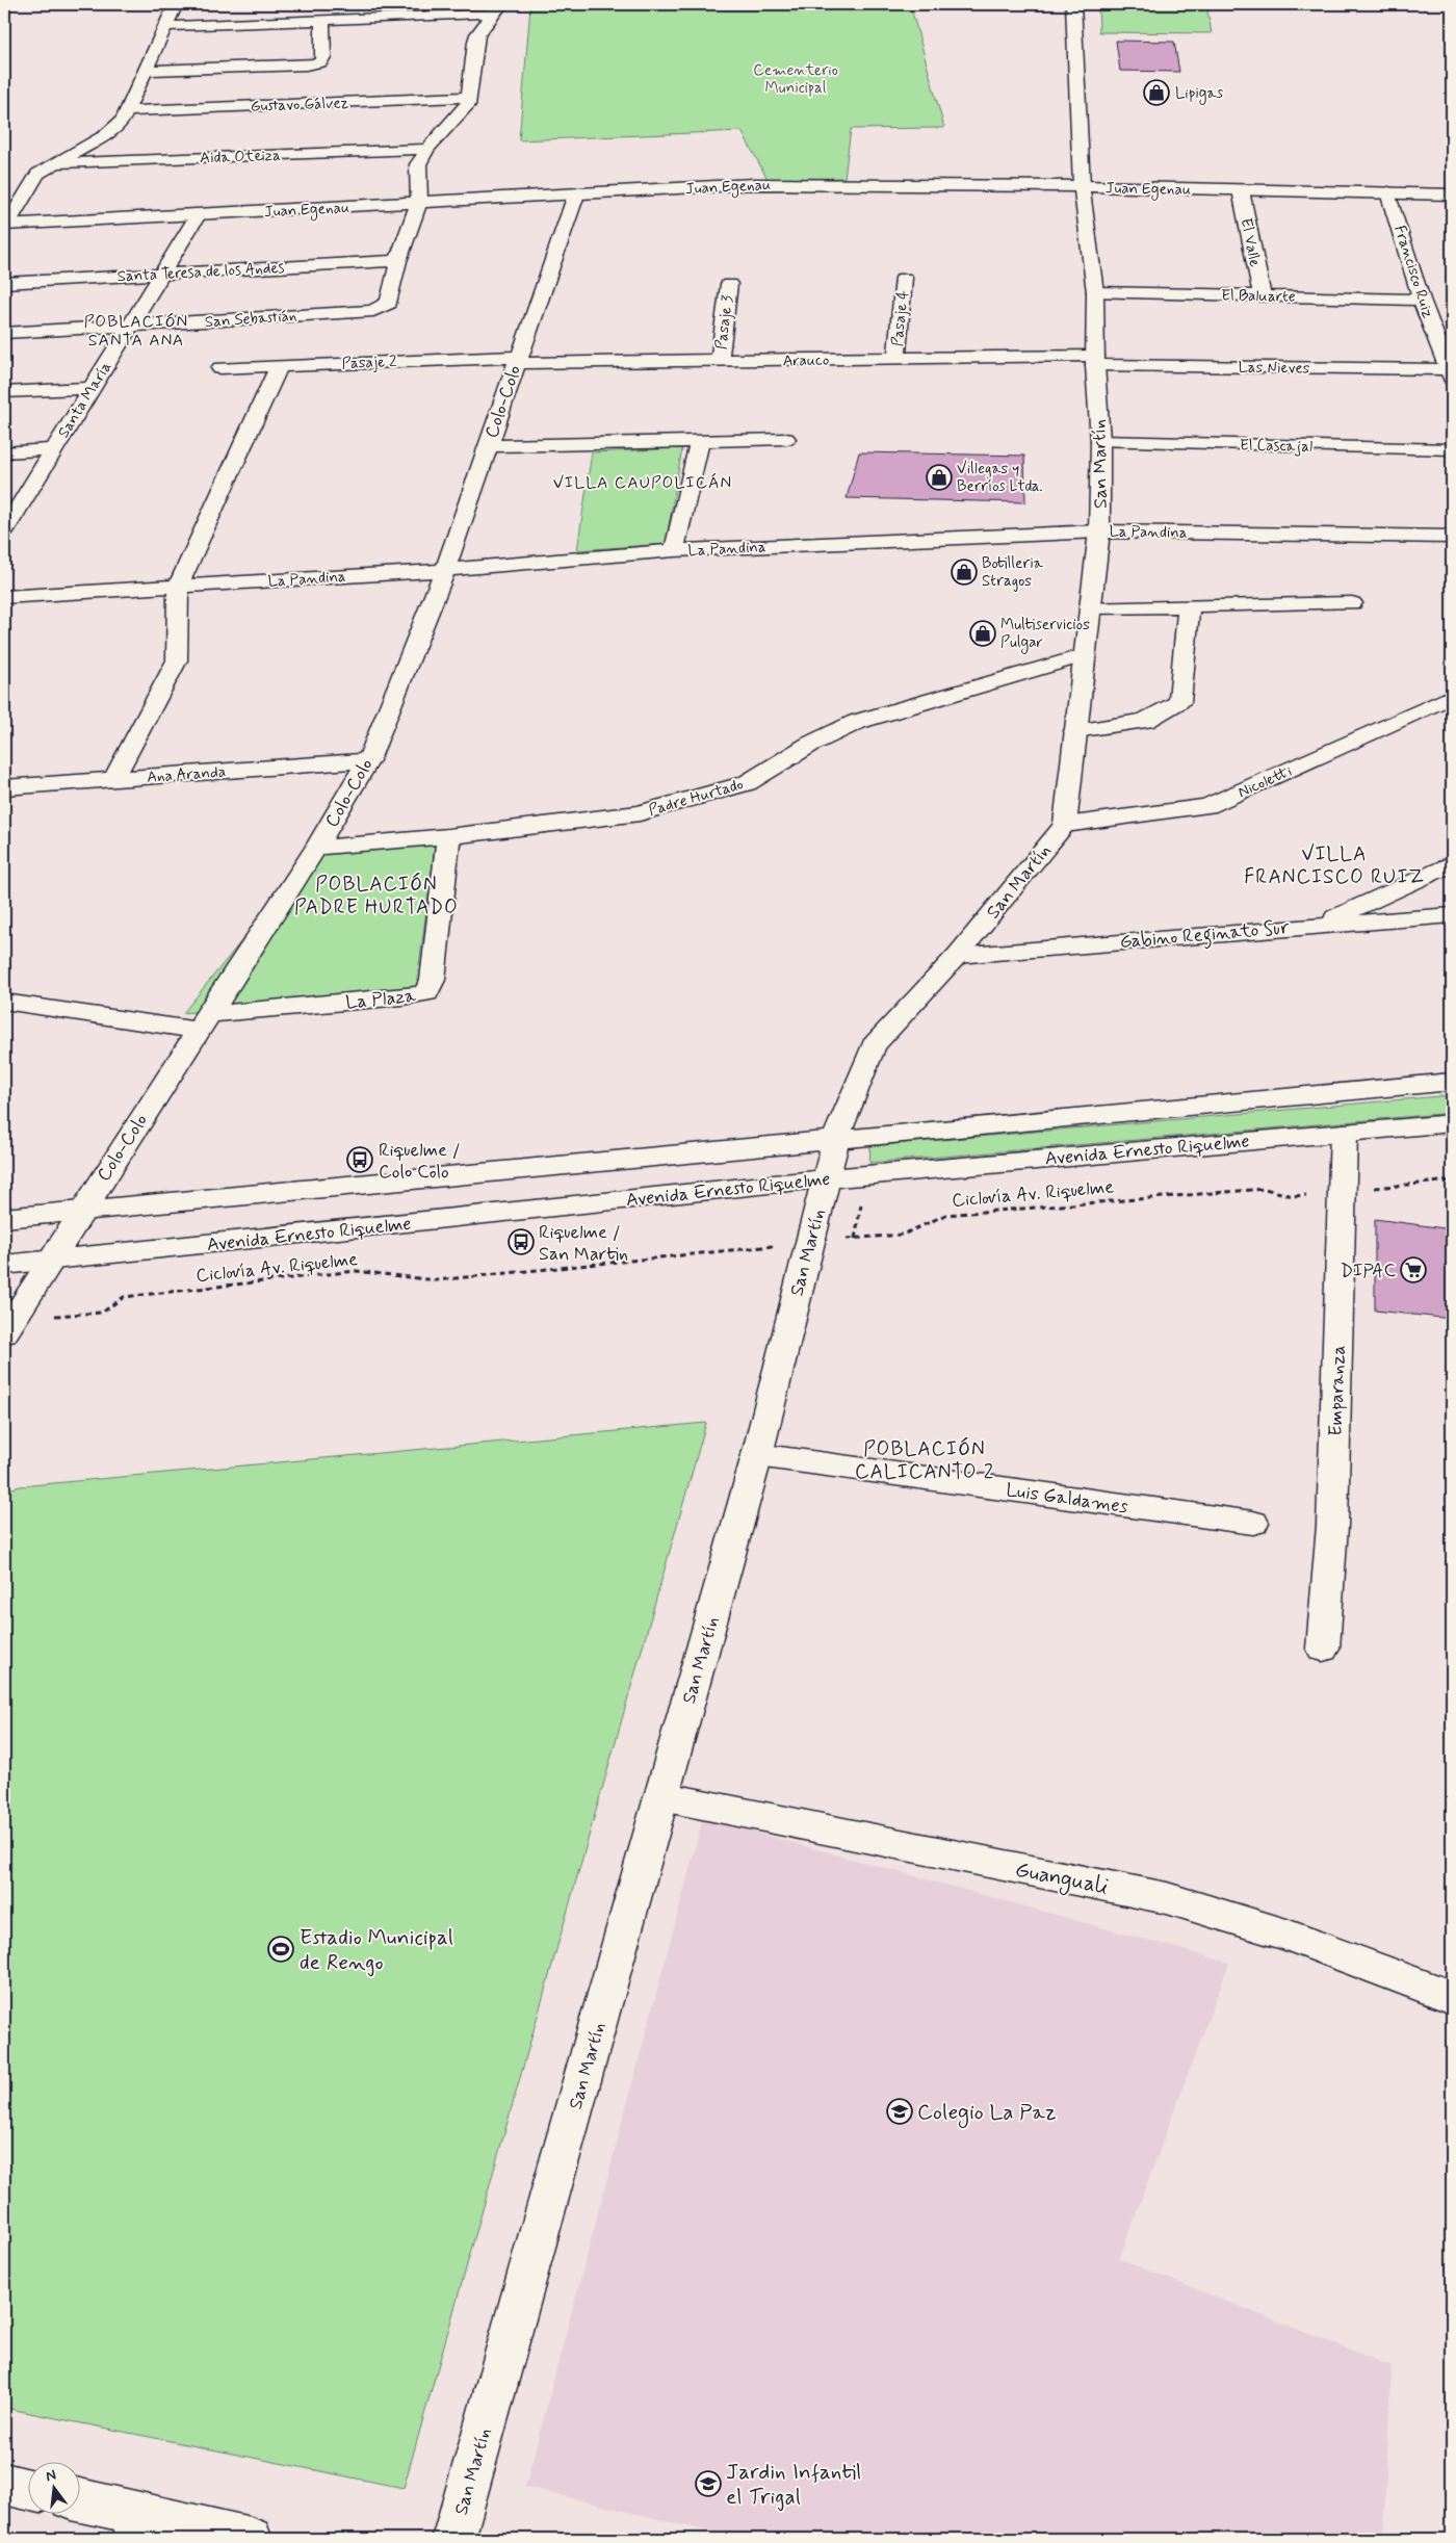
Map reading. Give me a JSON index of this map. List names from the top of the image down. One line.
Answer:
{"streets":{"street":["Gustavo Gálvez","Aida Oteiza","Juan Egenau","El Valle","Santa Teresa de los Andes","Francisco Ruiz","El Baluarte","San Sebastián","Pasaje 4","Pasaje 3","Arauco","Pasaje 2","Las Nieves","Santa María","Colo-Colo","El Cascajal","San Martín","La Pandina","Ana Aranda","Nicoletti","Padre Hurtado","Gabino Reginato Sur","La Plaza","Avenida Ernesto Riquelme","Emparanza","Luis Galdames","Guanguali"],"path":["Ciclovía Av. Riquelme"]},"crossings":[["Juan Egenau","El Valle"],["Juan Egenau","Francisco Ruiz"],["Juan Egenau","Santa María"],["Juan Egenau","Colo-Colo"],["Juan Egenau","San Martín"],["El Valle","El Baluarte"],["Santa Teresa de los Andes","San Sebastián"],["Santa Teresa de los Andes","Santa María"],["Francisco Ruiz","El Baluarte"],["Francisco Ruiz","Las Nieves"],["El Baluarte","San Martín"],["San Sebastián","Santa María"],["Pasaje 4","Arauco"],["Pasaje 3","Arauco"],["Arauco","Pasaje 2"],["Arauco","Las Nieves"],["Arauco","Colo-Colo"],["Arauco","San Martín"],["Pasaje 2","Colo-Colo"],["Las Nieves","San Martín"],["Colo-Colo","La Pandina"],["Colo-Colo","Ana Aranda"],["Colo-Colo","Padre Hurtado"],["Colo-Colo","La Plaza"],["Colo-Colo","Avenida Ernesto Riquelme"],["Colo-Colo","Ciclovía Av. Riquelme"],["El Cascajal","San Martín"],["San Martín","La Pandina"],["San Martín","Nicoletti"],["San Martín","Padre Hurtado"],["San Martín","Gabino Reginato Sur"],["San Martín","Avenida Ernesto Riquelme"],["San Martín","Ciclovía Av. Riquelme"],["San Martín","Luis Galdames"],["San Martín","Guanguali"],["Padre Hurtado","La Plaza"],["Avenida Ernesto Riquelme","Emparanza"],["Ciclovía Av. Riquelme","Emparanza"]],"districts":["POBLACIÓN SANTA ANA","VILLA CAUPOLICÁN","VILLA FRANCISCO RUIZ","POBLACIÓN PADRE HURTADO","POBLACIÓN CALICANTO 2"],"parks":["Cementerio Municipal"],"places":{"shop":["Lipigas","Villegas y Berríos Ltda.","Botilleria Stragos","Multiservicios Pulgar"],"bus stop":["Riquelme / Colo Colo","Riquelme / San Martin"],"supermarket":["DIPAC"],"sports":["Estadio Municipal de Rengo"],"school or university":["Colegio La Paz","Jardin Infantil el Trigal"]},"north":"top"}
